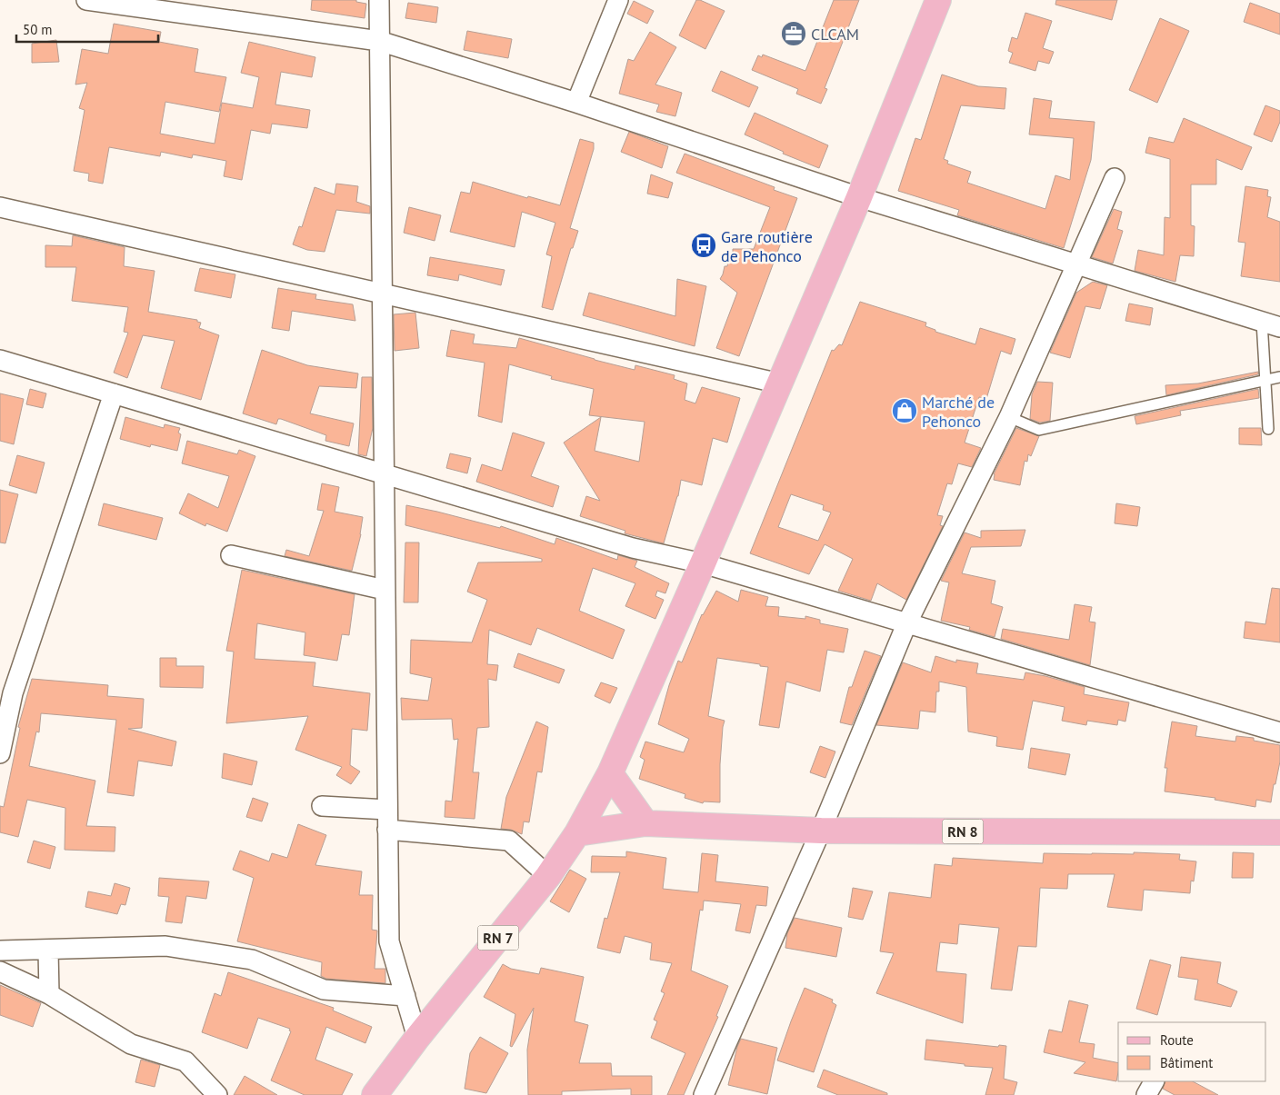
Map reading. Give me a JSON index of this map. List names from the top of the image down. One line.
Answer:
{"streets":{"main road":["RN 8","RN 7"]},"crossings":[["RN 8","RN 7"]],"places":{"office":["CLCAM"],"bus stop":["Gare routière de Pehonco"],"shop":["Marché de Pehonco"]},"legend":["Route","Bâtiment"],"scale_bar":"50 m"}
